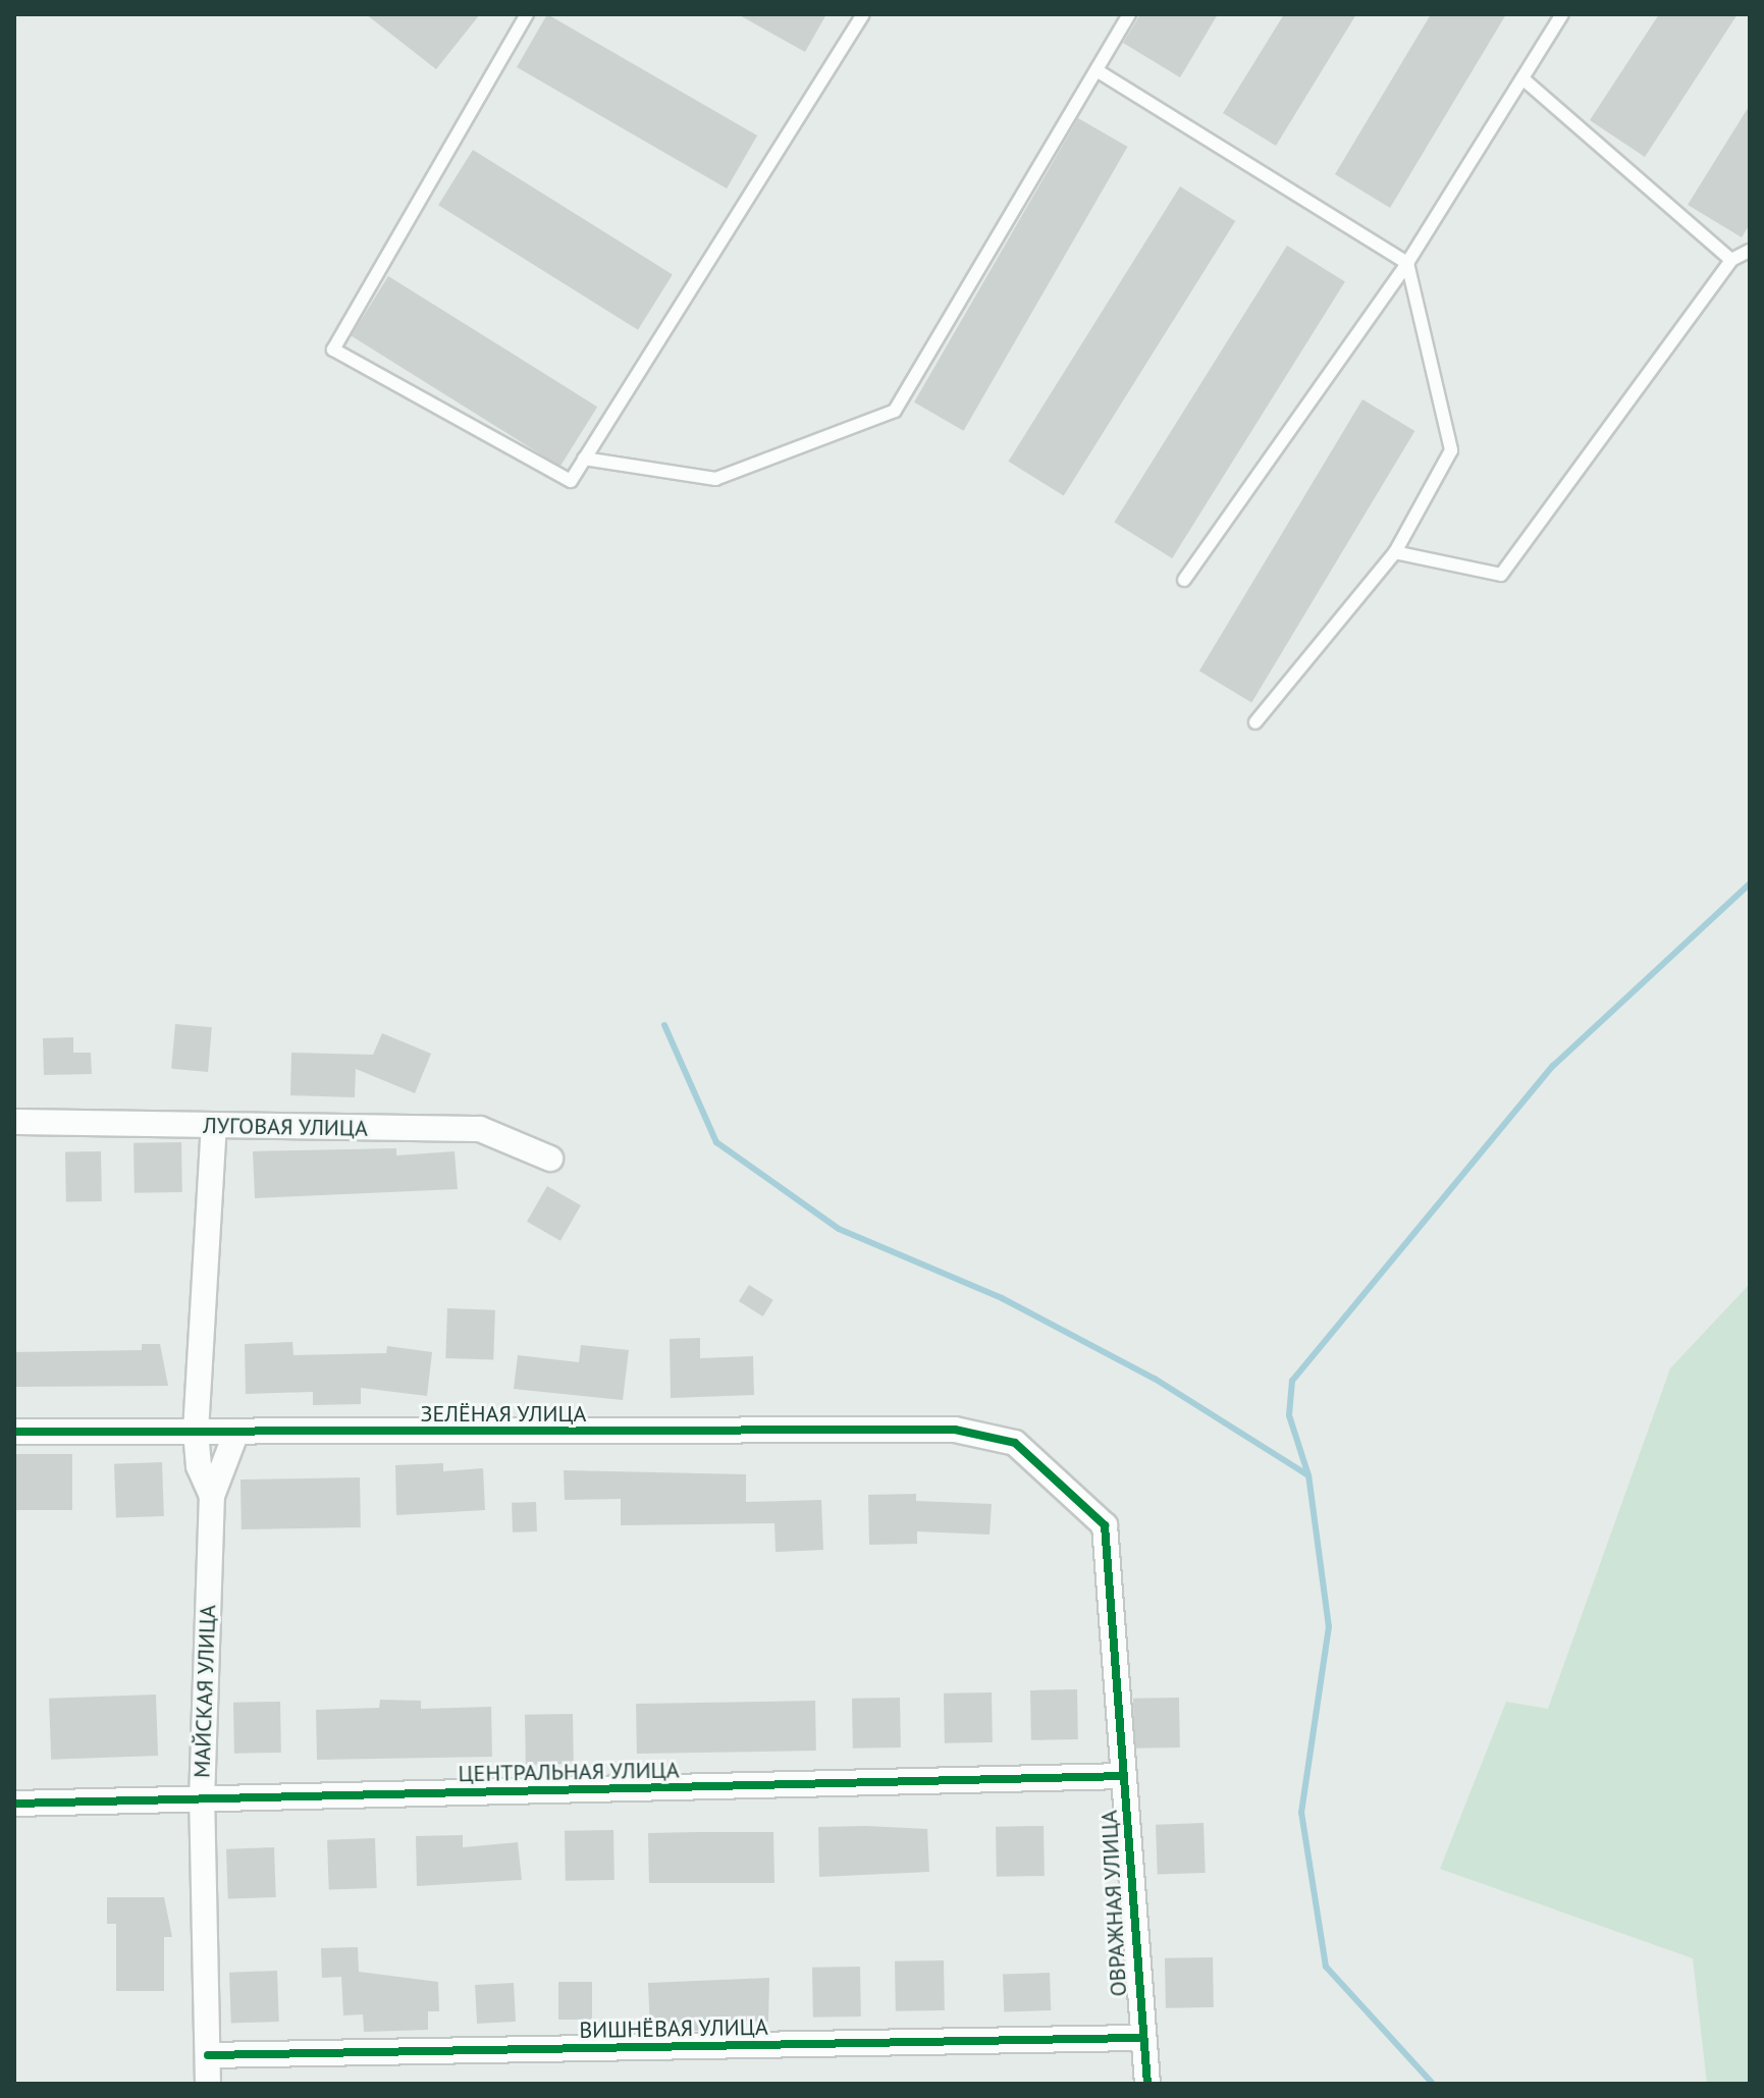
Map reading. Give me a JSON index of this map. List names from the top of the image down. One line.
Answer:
{"streets":{"street":["ЛУГОВАЯ УЛИЦА","ЗЕЛЁНАЯ УЛИЦА","МАЙСКАЯ УЛИЦА","ЦЕНТРАЛЬНАЯ УЛИЦА","ОВРАЖНАЯ УЛИЦА","ВИШНЁВАЯ УЛИЦА"]},"crossings":[["ЗЕЛЁНАЯ УЛИЦА","ОВРАЖНАЯ УЛИЦА"],["МАЙСКАЯ УЛИЦА","ЦЕНТРАЛЬНАЯ УЛИЦА"],["МАЙСКАЯ УЛИЦА","ВИШНЁВАЯ УЛИЦА"],["ЦЕНТРАЛЬНАЯ УЛИЦА","ОВРАЖНАЯ УЛИЦА"],["ОВРАЖНАЯ УЛИЦА","ВИШНЁВАЯ УЛИЦА"]]}
